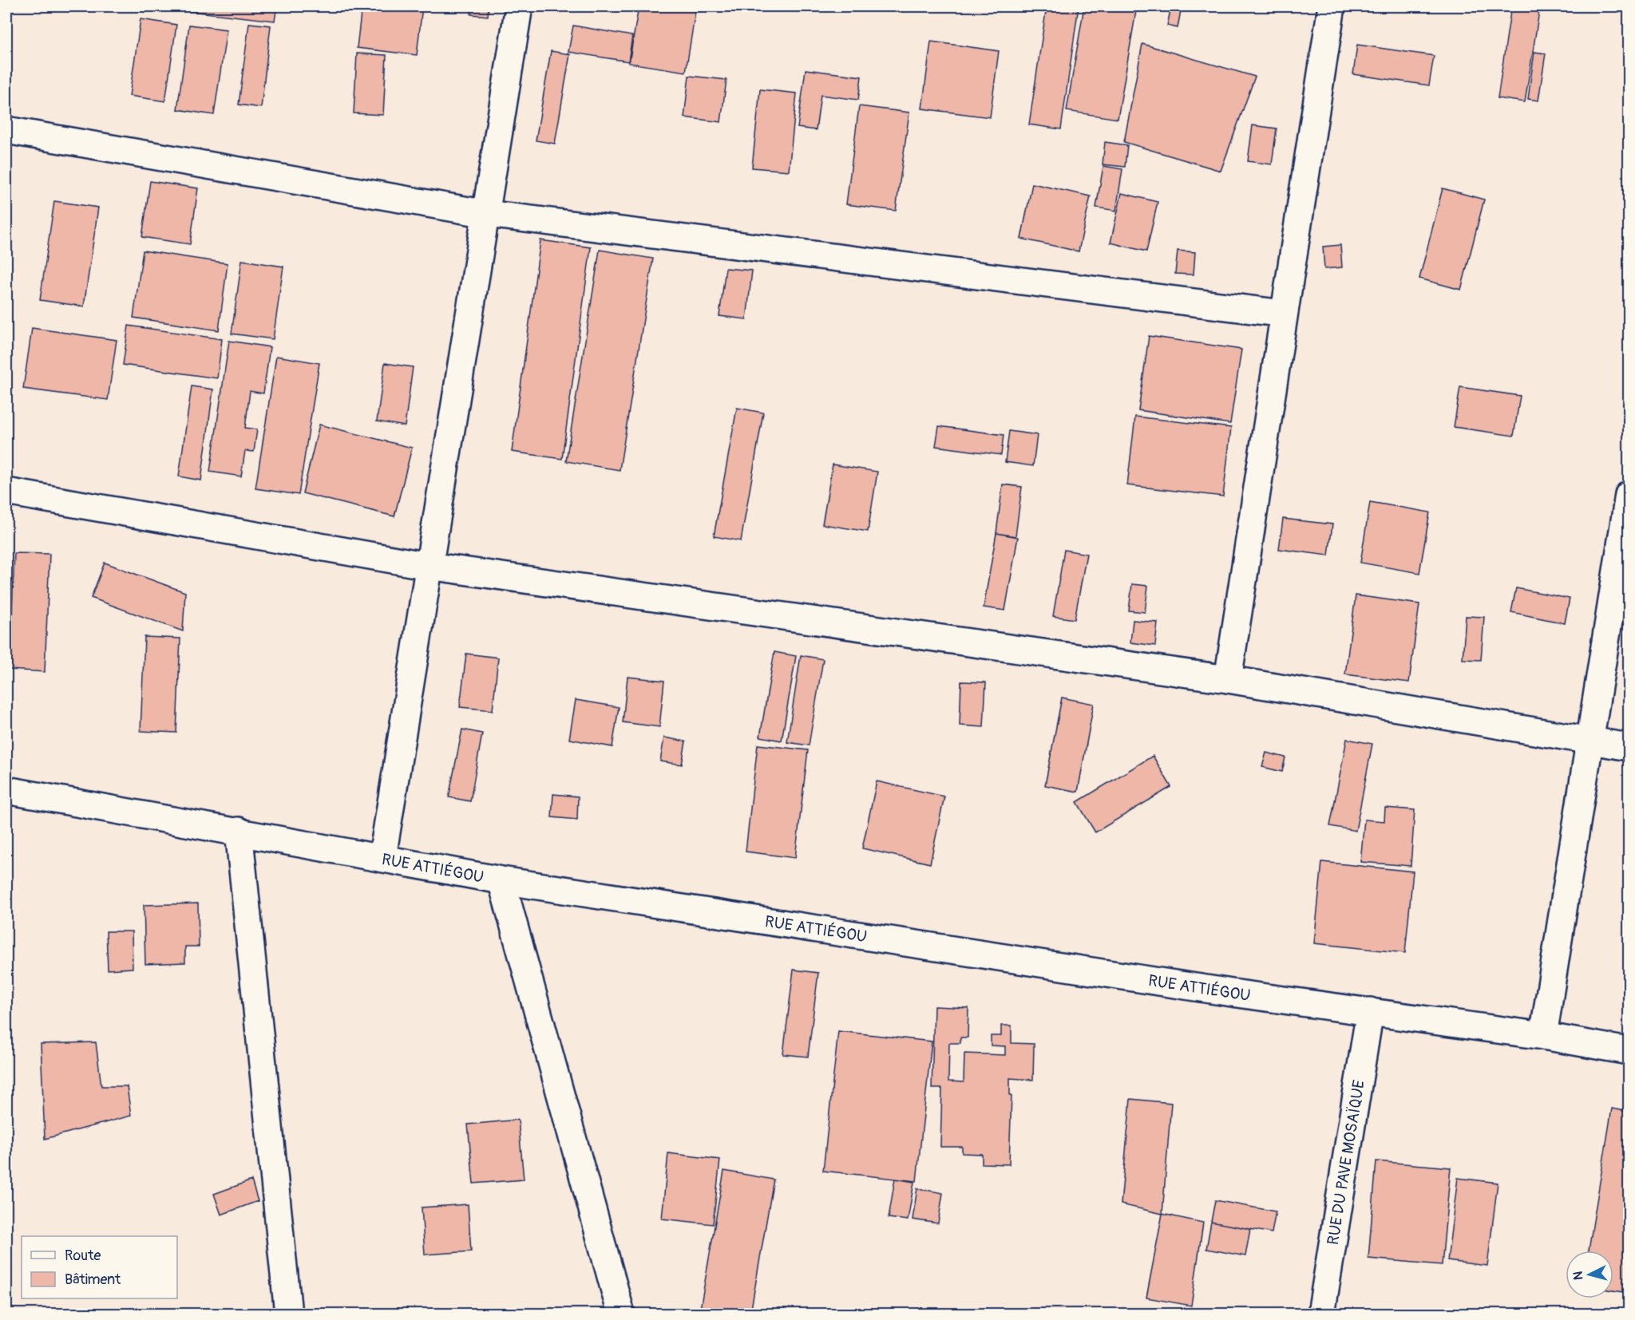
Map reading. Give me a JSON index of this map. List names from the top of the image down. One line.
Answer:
{"streets":{"street":["RUE ATTIÉGOU","RUE DU PAVE MOSAÏQUE"]},"crossings":[["RUE ATTIÉGOU","RUE DU PAVE MOSAÏQUE"]],"legend":["Route","Bâtiment"],"north":"left"}
